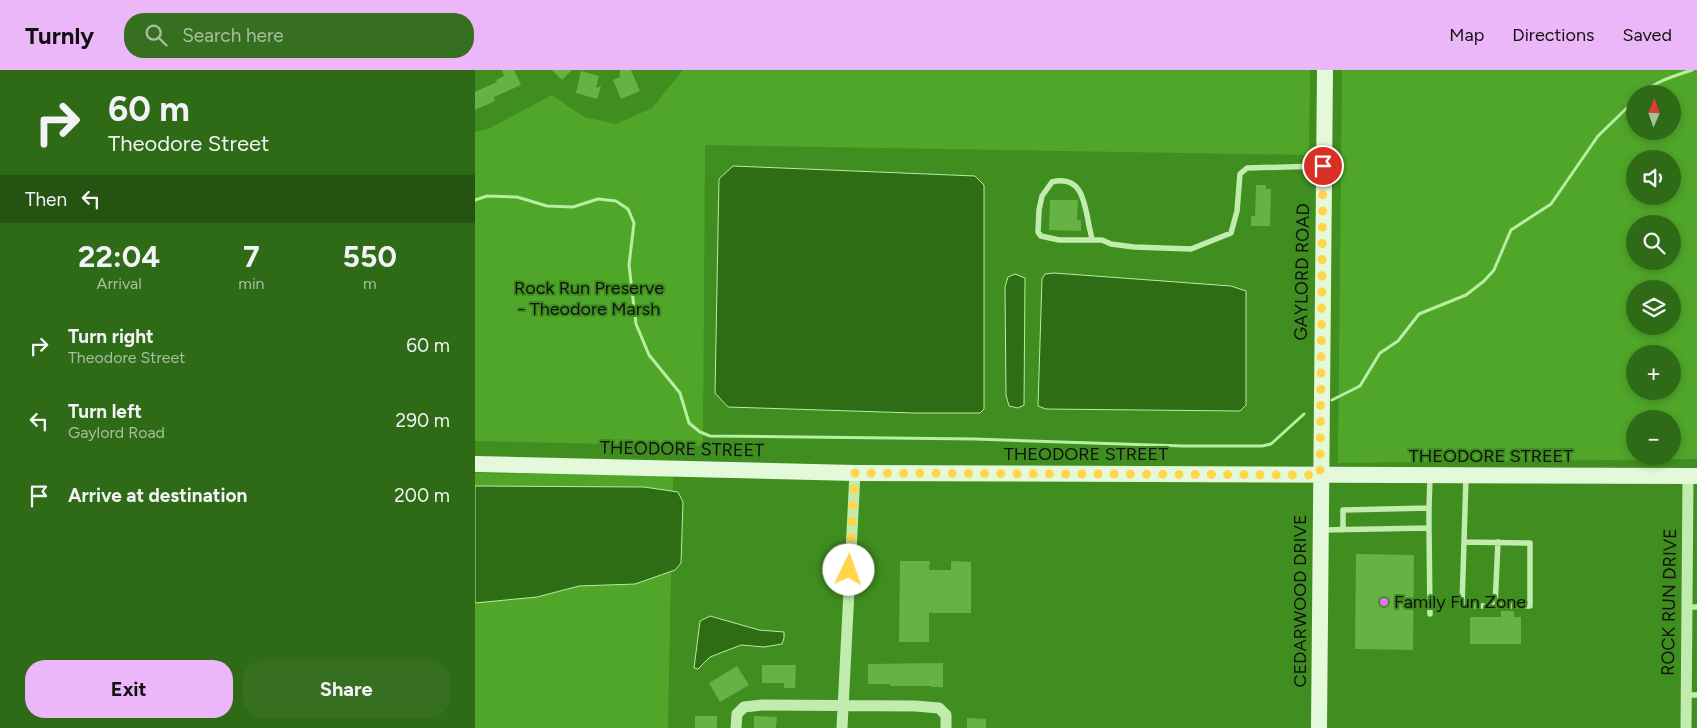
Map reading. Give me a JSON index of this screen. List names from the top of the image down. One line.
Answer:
{"streets":{"street":["GAYLORD ROAD","THEODORE STREET","CEDARWOOD DRIVE","ROCK RUN DRIVE"]},"crossings":[["GAYLORD ROAD","THEODORE STREET"],["GAYLORD ROAD","CEDARWOOD DRIVE"],["THEODORE STREET","CEDARWOOD DRIVE"],["THEODORE STREET","ROCK RUN DRIVE"]],"parks":["Rock Run Preserve - Theodore Marsh"],"places":["Family Fun Zone"],"north":"top","page":{"header":"Turnly","search":"Search here","nav":["Map","Directions","Saved"],"turn":["60 m","Theodore Street"],"map_buttons":["+","−"],"then":"Then","eta":["22:04","Arrival","7","min","550","m"],"list":[{"name":"Turn right","note":"Theodore Street","value":"60 m"},{"name":"Turn left","note":"Gaylord Road","value":"290 m"},{"name":"Arrive at destination","value":"200 m"}],"buttons":["Exit","Share"]}}
